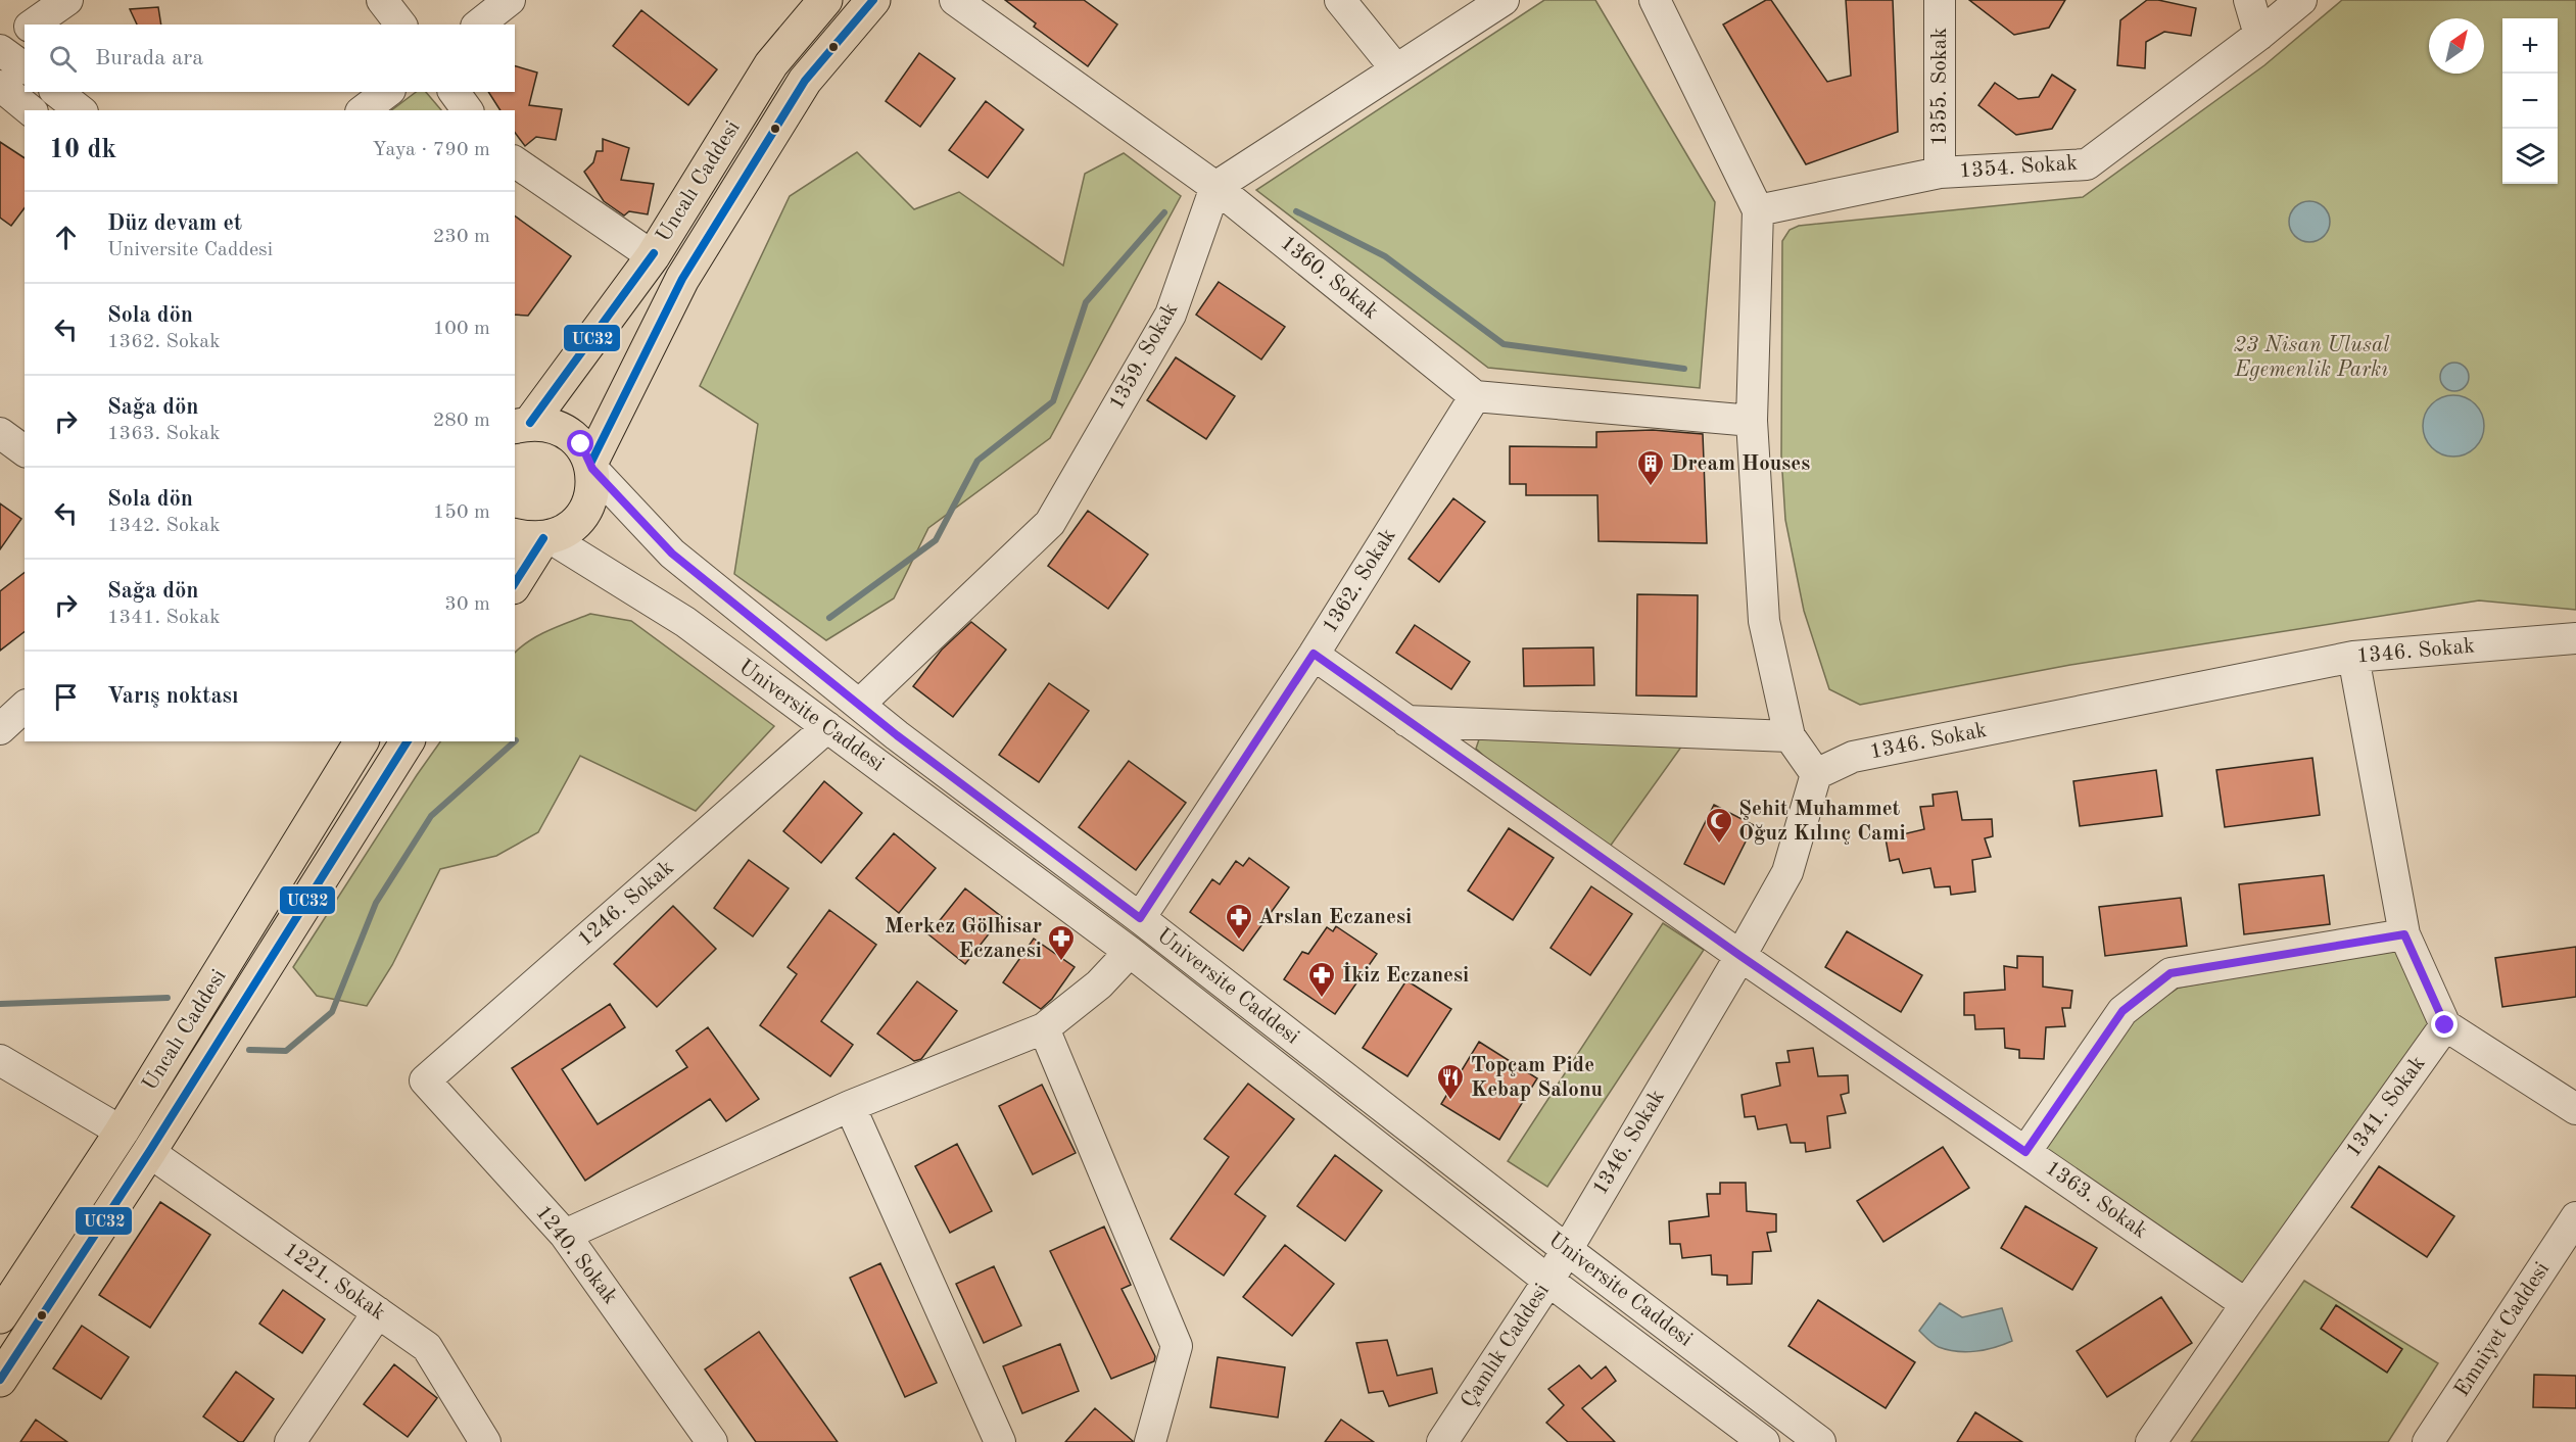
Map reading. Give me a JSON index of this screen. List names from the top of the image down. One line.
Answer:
{"streets":{"main road":["Uncalı Caddesi"],"street":["1355. Sokak","1354. Sokak","1360. Sokak","1359. Sokak","1362. Sokak","1346. Sokak","Universite Caddesi","1246. Sokak","1341. Sokak","1363. Sokak","1240. Sokak","1221. Sokak","Emniyet Caddesi","Çamlık Caddesi"]},"crossings":[["1355. Sokak","1354. Sokak"],["Uncalı Caddesi","Universite Caddesi"],["Uncalı Caddesi","1221. Sokak"],["1360. Sokak","1359. Sokak"],["1360. Sokak","1362. Sokak"],["1359. Sokak","Universite Caddesi"],["1362. Sokak","Universite Caddesi"],["1362. Sokak","1363. Sokak"],["1346. Sokak","Universite Caddesi"],["1346. Sokak","1363. Sokak"],["1346. Sokak","Çamlık Caddesi"],["Universite Caddesi","1246. Sokak"],["Universite Caddesi","Çamlık Caddesi"],["1246. Sokak","1240. Sokak"],["1341. Sokak","1363. Sokak"]],"parks":["23 Nisan Ulusal Egemenlik Parkı"],"places":{"building":["Dream Houses"],"mosque":["Şehit Muhammet Oğuz Kılınç Cami"],"pharmacy":["Arslan Eczanesi","Merkez Gölhisar Eczanesi","İkiz Eczanesi"],"restaurant":["Topçam Pide Kebap Salonu"]},"lines":["transit line UC32"],"north":"top right","page":{"map_buttons":["+","−"],"search":"Burada ara","heading":["10 dk","Yaya · 790 m"],"list":[["Düz devam et","Universite Caddesi","230 m"],["Sola dön","1362. Sokak","100 m"],["Sağa dön","1363. Sokak","280 m"],["Sola dön","1342. Sokak","150 m"],["Sağa dön","1341. Sokak","30 m"],"Varış noktası"]}}
